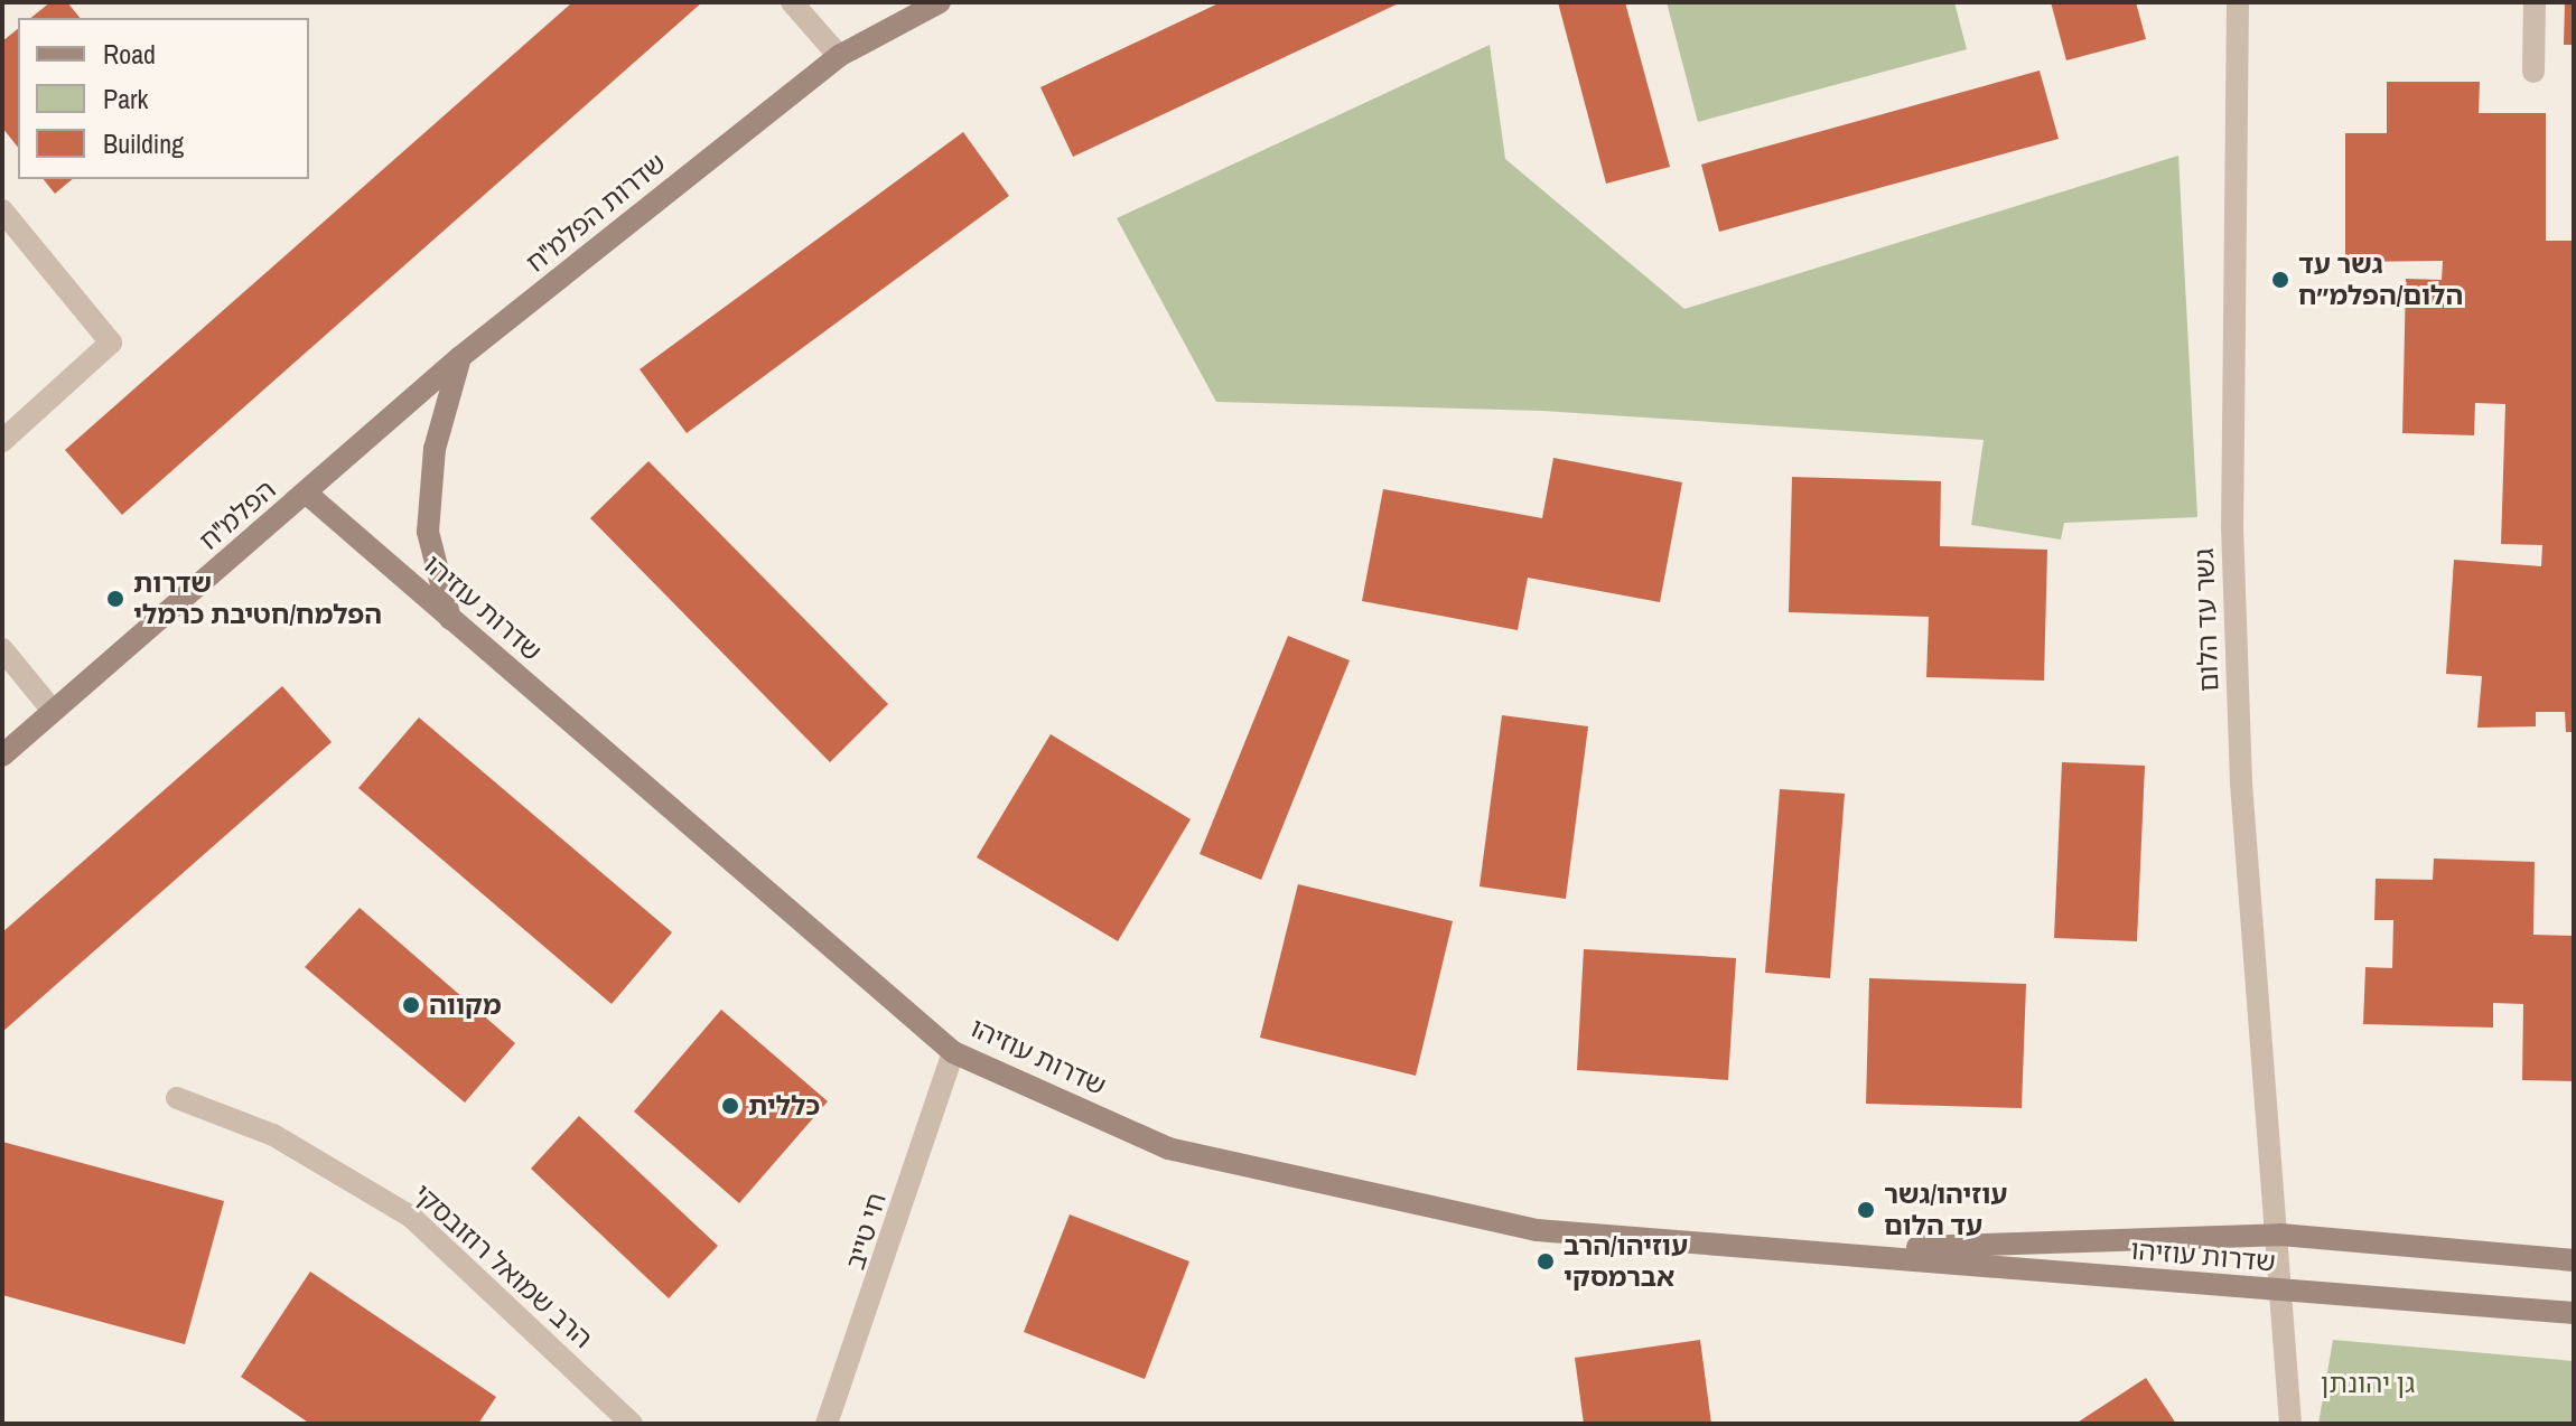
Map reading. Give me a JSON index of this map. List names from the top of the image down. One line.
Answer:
{"streets":{"street":["שדרות הפלמ\"ח","הפלמ\"ח","שדרות עוזיהו","גשר עד הלום","חי טייב","הרב שמואל רוזובסקי"]},"crossings":[["שדרות הפלמ\"ח","הפלמ\"ח"],["שדרות הפלמ\"ח","שדרות עוזיהו"],["הפלמ\"ח","שדרות עוזיהו"],["שדרות עוזיהו","גשר עד הלום"],["שדרות עוזיהו","חי טייב"]],"parks":["גן יהונתן"],"places":["גשר עד הלום/הפלמ״ח","שדרות הפלמח/חטיבת כרמלי","מקווה","כללית","עוזיהו/גשר עד הלום","עוזיהו/הרב אברמסקי"],"legend":["Road","Park","Building"]}
